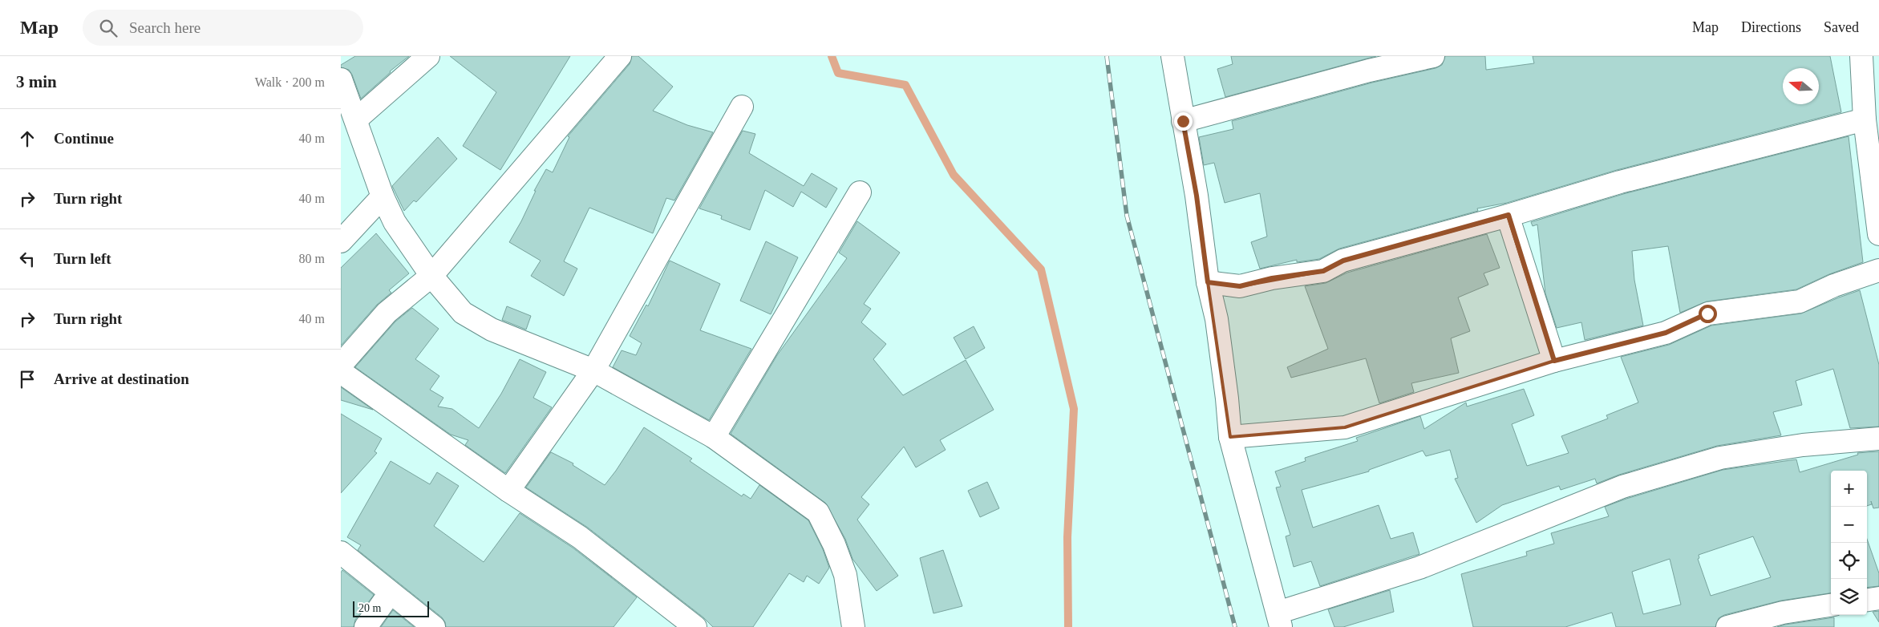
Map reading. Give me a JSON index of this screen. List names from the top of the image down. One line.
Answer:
{"scale_bar":"20 m","north":"left","page":{"header":"Map","search":"Search here","nav":["Map","Directions","Saved"],"heading":["3 min","Walk · 200 m"],"list":[["Continue","40 m"],["Turn right","40 m"],["Turn left","80 m"],["Turn right","40 m"],"Arrive at destination"],"map_buttons":["+","−"],"scale":"20 m"}}
